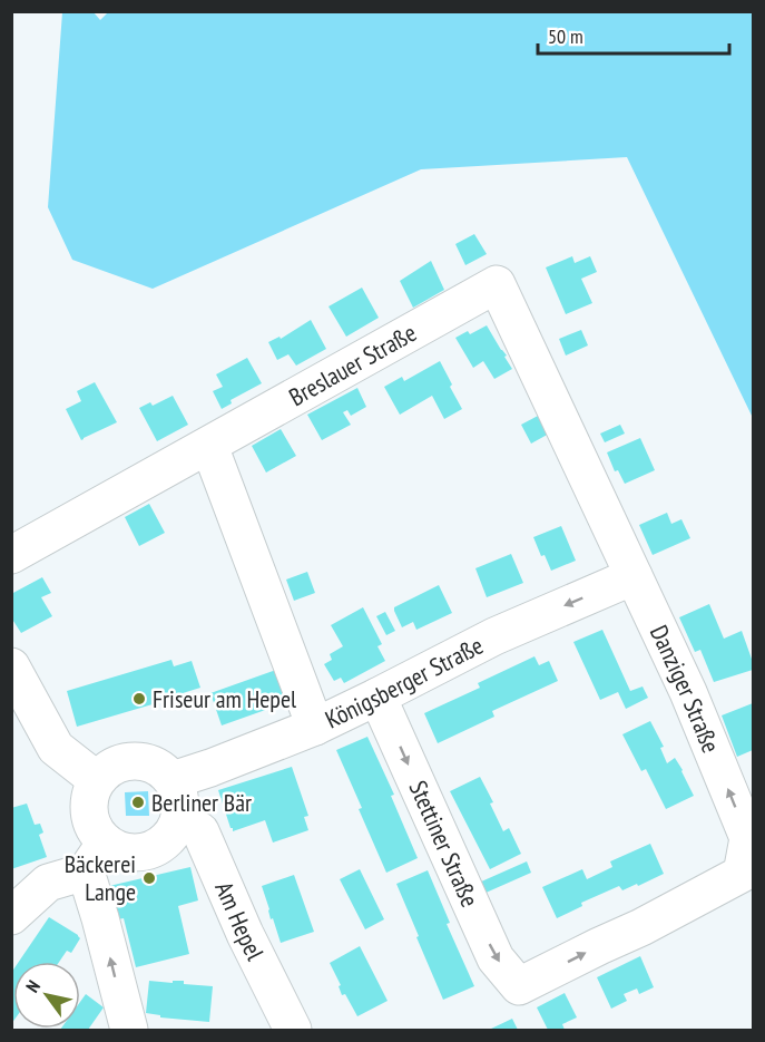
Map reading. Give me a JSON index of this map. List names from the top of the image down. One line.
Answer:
{"streets":{"street":["Breslauer Straße","Königsberger Straße","Danziger Straße","Stettiner Straße","Am Hepel"]},"crossings":[["Breslauer Straße","Danziger Straße"],["Königsberger Straße","Danziger Straße"],["Königsberger Straße","Stettiner Straße"],["Königsberger Straße","Am Hepel"],["Danziger Straße","Stettiner Straße"]],"one_way":["Königsberger Straße","Stettiner Straße"],"places":["Friseur am Hepel","Berliner Bär","Bäckerei Lange"],"scale_bar":"50 m","north":"top left"}
